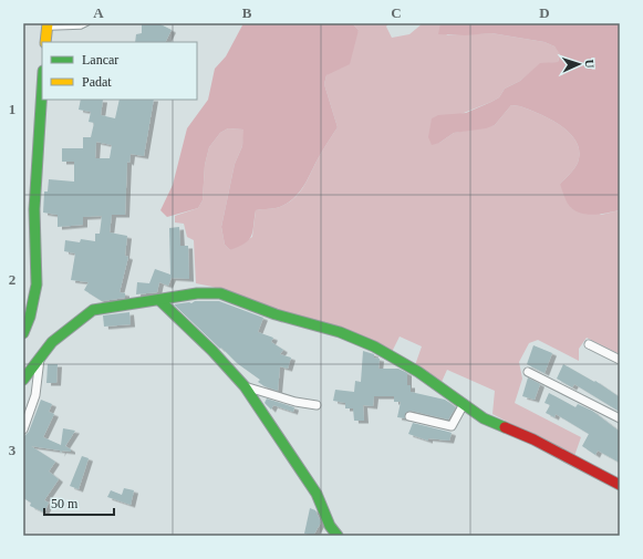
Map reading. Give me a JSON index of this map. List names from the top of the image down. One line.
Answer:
{"legend":["Lancar","Padat"],"scale_bar":"50 m","north":"right","grid":{"columns":["A","B","C","D"],"rows":["1","2","3"]}}
